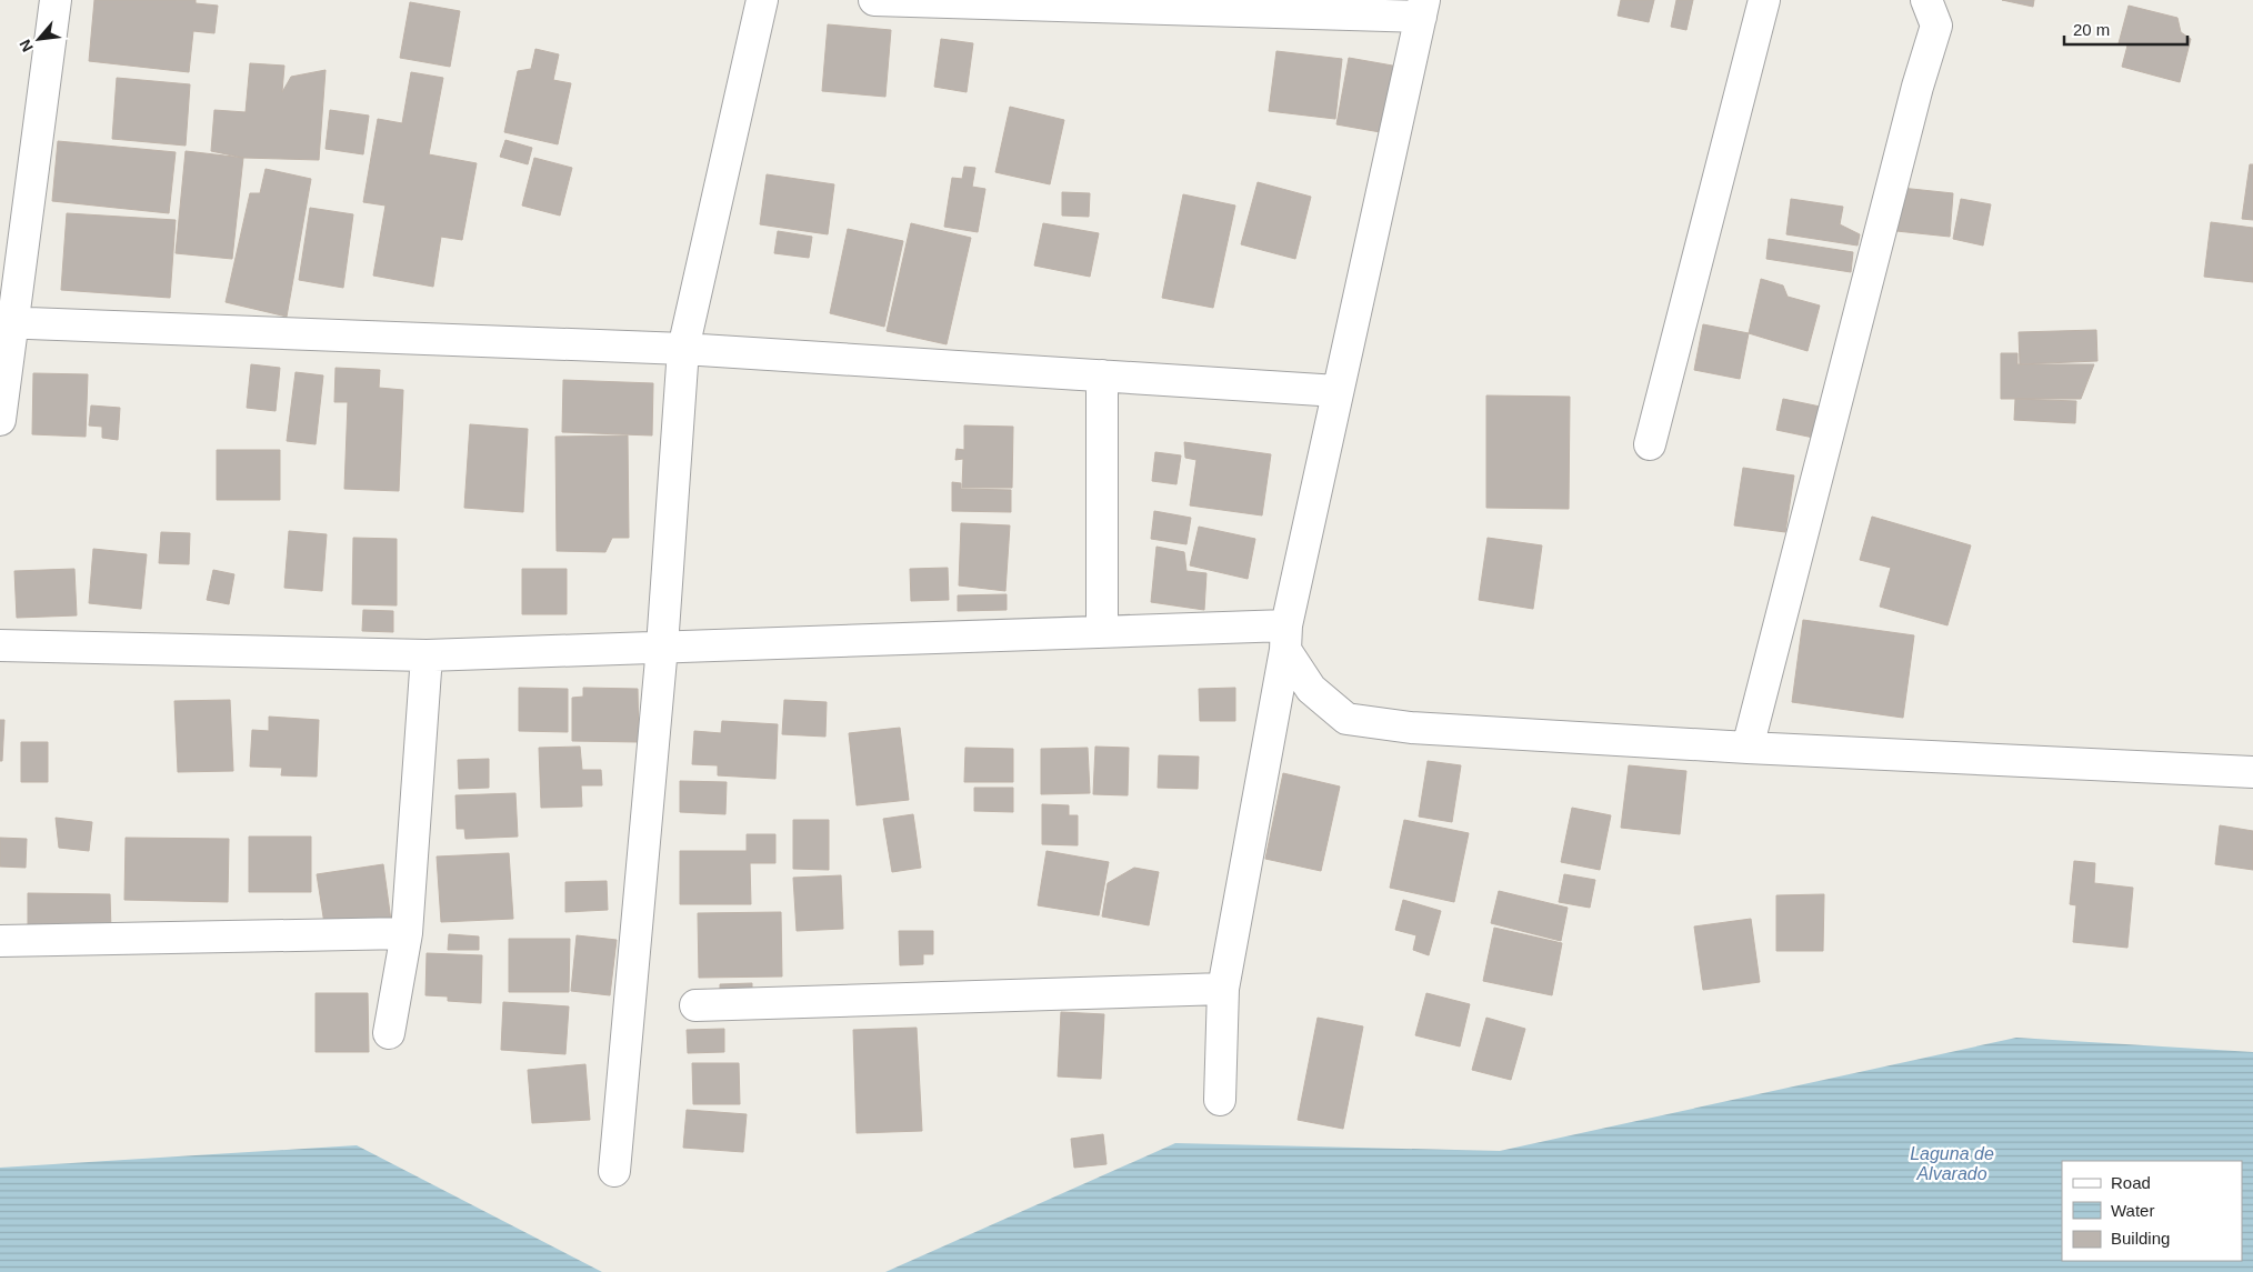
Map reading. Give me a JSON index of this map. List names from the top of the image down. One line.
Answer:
{"water":["Laguna de Alvarado"],"legend":["Road","Water","Building"],"scale_bar":"20 m","north":"bottom left"}
